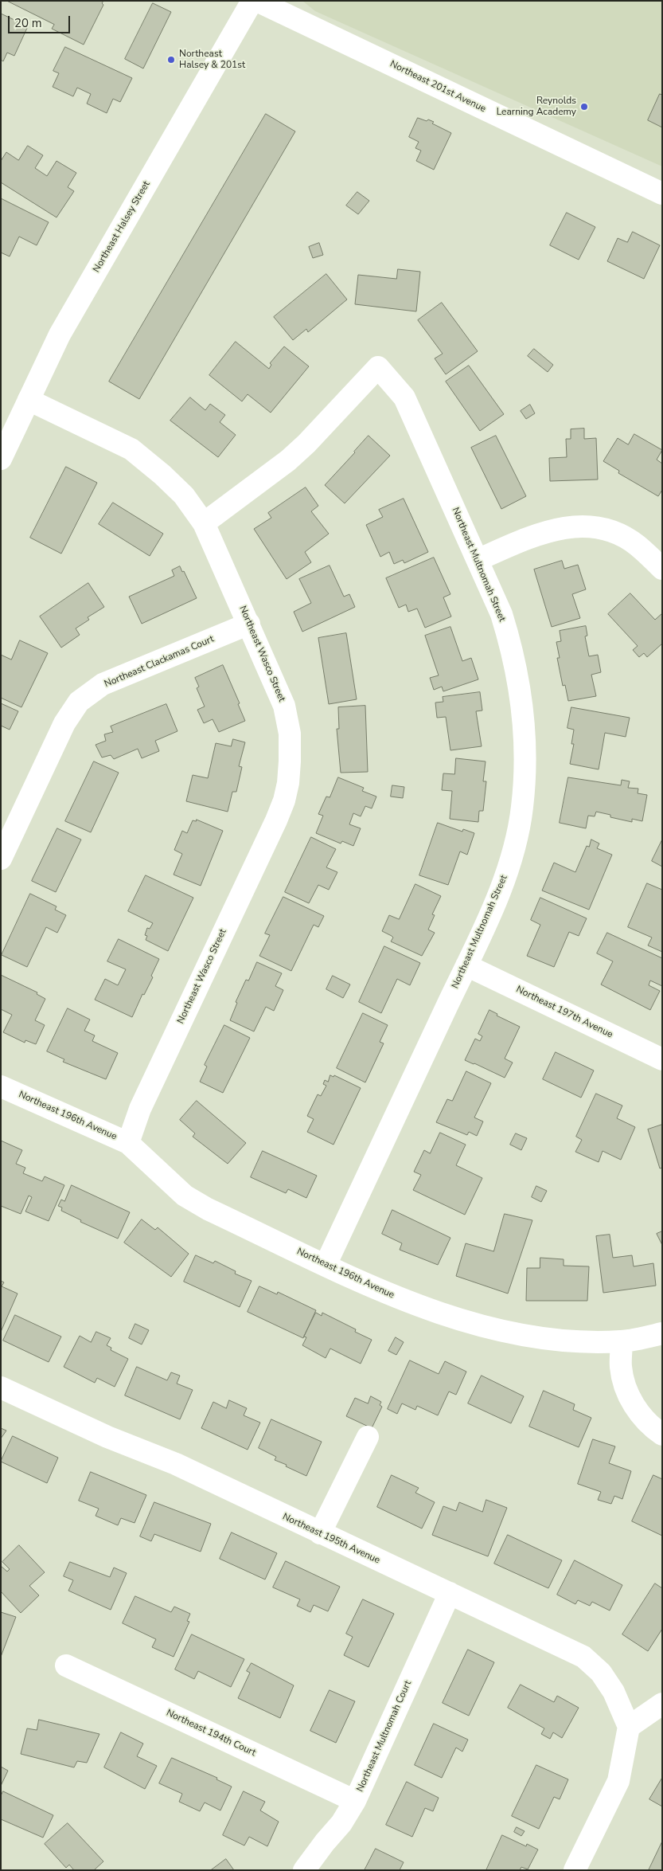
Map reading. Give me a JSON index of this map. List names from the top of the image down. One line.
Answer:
{"streets":{"street":["Northeast 201st Avenue","Northeast Halsey Street","Northeast Multnomah Street","Northeast Wasco Street","Northeast Clackamas Court","Northeast 197th Avenue","Northeast 196th Avenue","Northeast 195th Avenue","Northeast 194th Court","Northeast Multnomah Court"]},"crossings":[["Northeast Halsey Street","Northeast Wasco Street"],["Northeast Multnomah Street","Northeast Wasco Street"],["Northeast Multnomah Street","Northeast 197th Avenue"],["Northeast Multnomah Street","Northeast 196th Avenue"],["Northeast Wasco Street","Northeast Clackamas Court"],["Northeast Wasco Street","Northeast 196th Avenue"],["Northeast 195th Avenue","Northeast Multnomah Court"],["Northeast 194th Court","Northeast Multnomah Court"]],"places":["Northeast Halsey & 201st","Reynolds Learning Academy"],"scale_bar":"20 m"}
